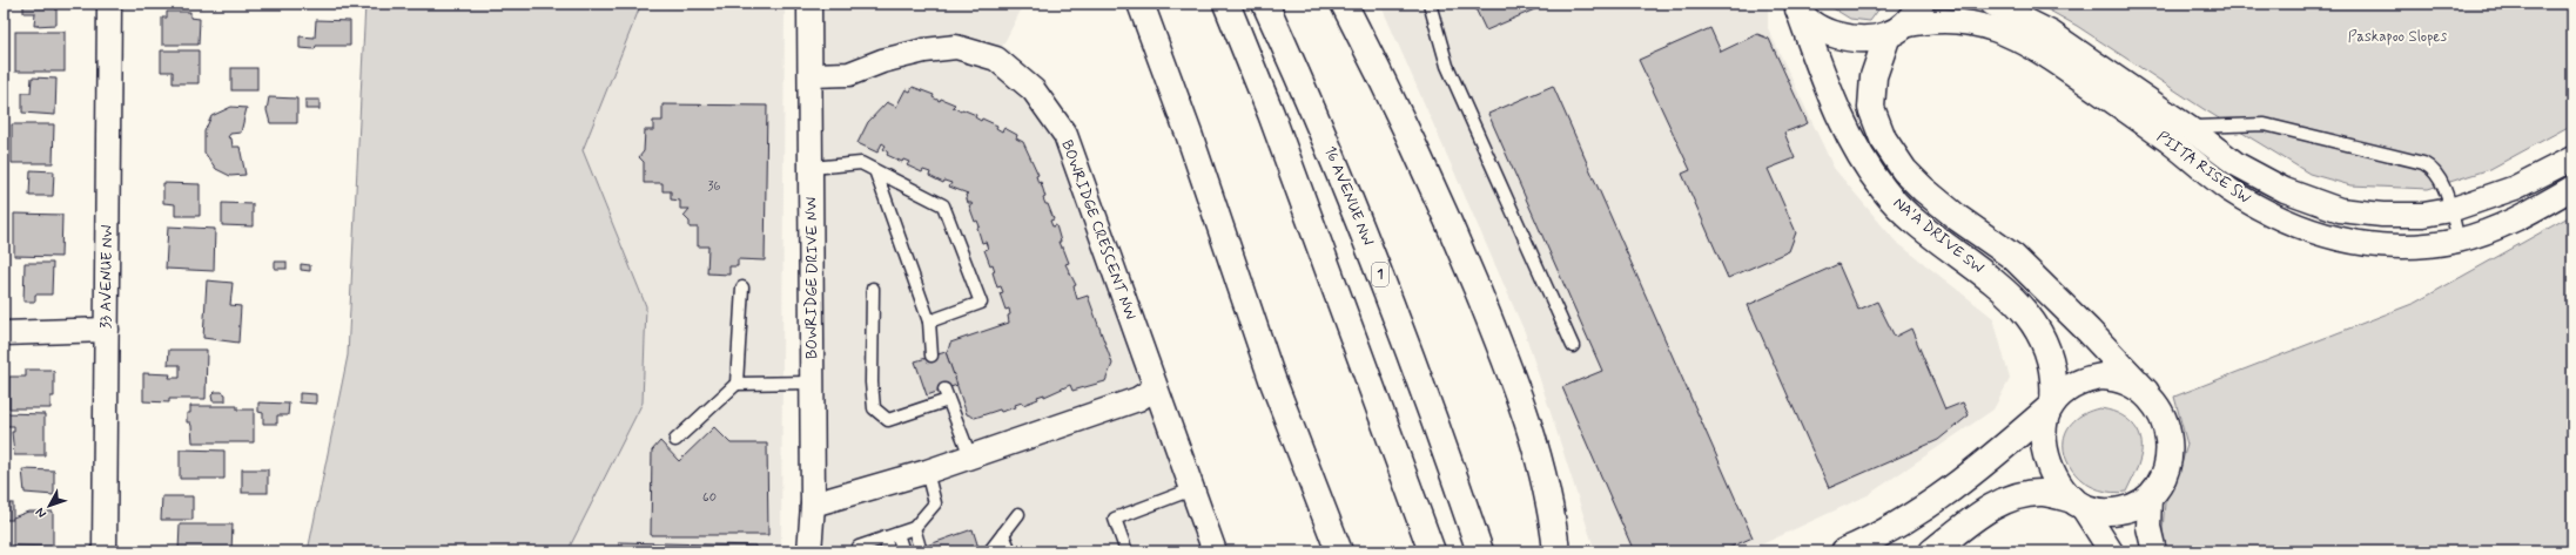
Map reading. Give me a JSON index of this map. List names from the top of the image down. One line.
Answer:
{"streets":{"main road":["16 AVENUE NW","NA'A DRIVE SW","1"],"street":["PIITA RISE SW","BOWRIDGE CRESCENT NW","33 AVENUE NW","BOWRIDGE DRIVE NW"]},"crossings":[["PIITA RISE SW","NA'A DRIVE SW"],["BOWRIDGE CRESCENT NW","BOWRIDGE DRIVE NW"]],"parks":["Paskapoo Slopes"],"house_numbers":["36","60"],"north":"bottom left"}
